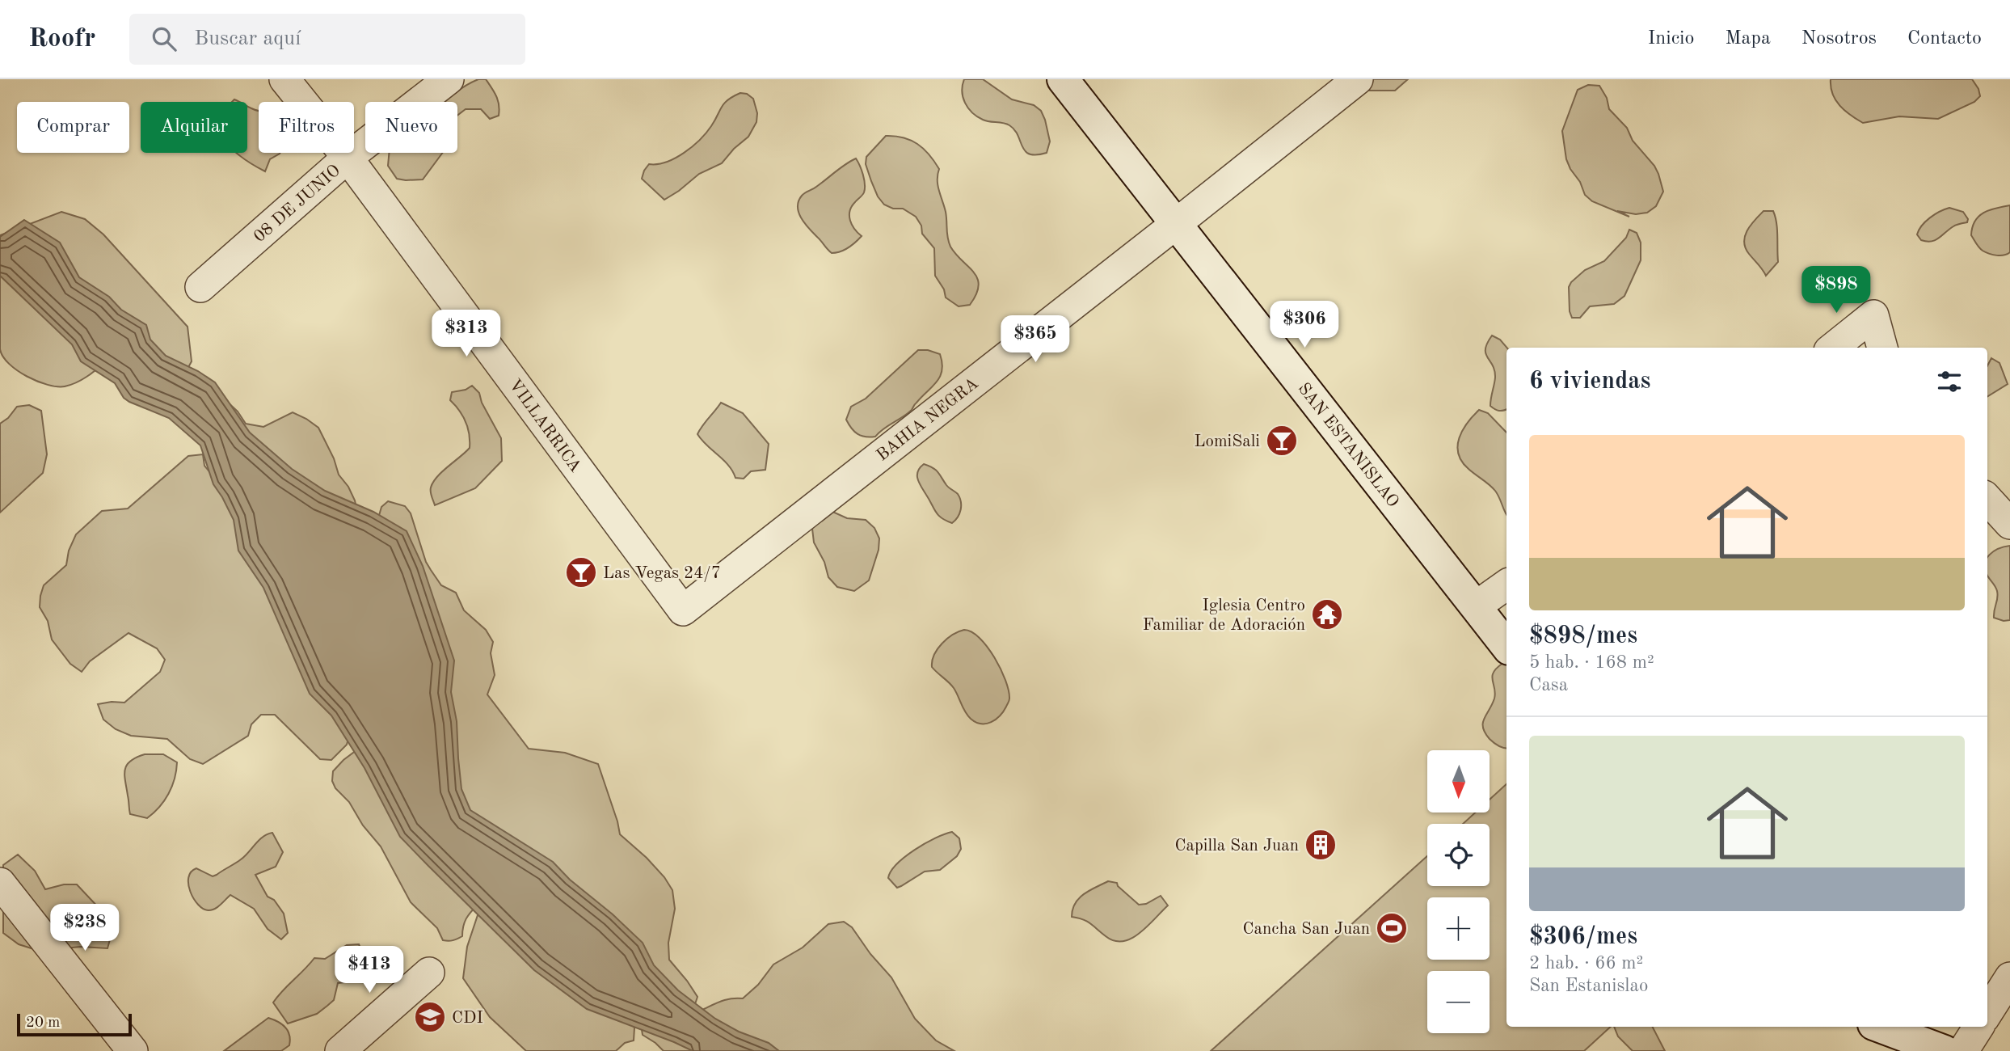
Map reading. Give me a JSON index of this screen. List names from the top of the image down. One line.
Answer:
{"streets":{"main road":["SAN ESTANISLAO"],"street":["08 DE JUNIO","BAHIA NEGRA","VILLARRICA"]},"crossings":[["08 DE JUNIO","VILLARRICA"],["BAHIA NEGRA","VILLARRICA"],["BAHIA NEGRA","SAN ESTANISLAO"]],"places":{"bar":["LomiSali","Las Vegas 24/7"],"temple":["Iglesia Centro Familiar de Adoración"],"building":["Capilla San Juan"],"sports":["Cancha San Juan"],"school or university":["CDI"]},"scale_bar":"20 m","north":"bottom","page":{"header":"Roofr","search":"Buscar aquí","nav":["Inicio","Mapa","Nosotros","Contacto"],"chip":["Comprar","Alquilar","Filtros","Nuevo"],"price":["$898","$306","$313","$365","$238","$413"],"heading":"6 viviendas","list":[{"name":"$898/mes","note":"5 hab. · 168 m² · Casa"},{"name":"$306/mes","note":"2 hab. · 66 m² · San Estanislao"}],"map_buttons":["+","−"],"scale":"20 m"}}
